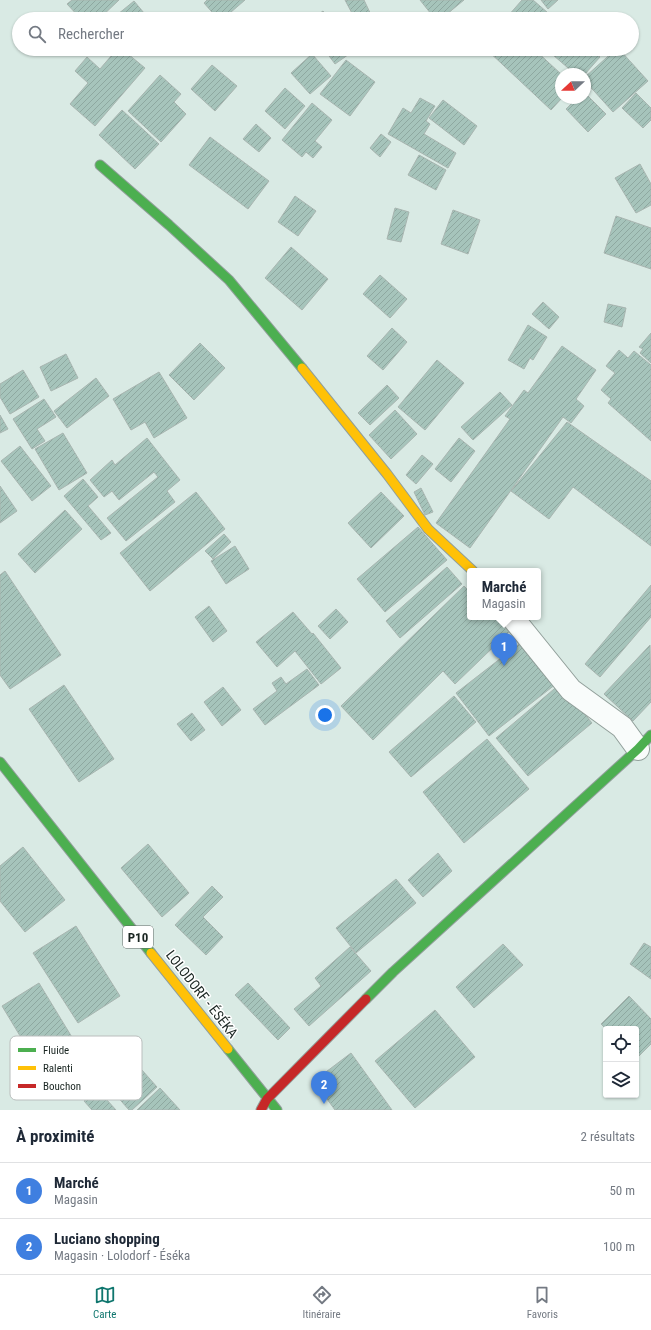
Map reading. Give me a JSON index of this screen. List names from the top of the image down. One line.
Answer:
{"streets":{"street":["P10","LOLODORF - ÉSÉKA"]},"legend":["Fluide","Ralenti","Bouchon"],"north":"left","page":{"search":"Rechercher","popup":["Marché","Magasin"],"pins":["1","2"],"heading":["À proximité","2 résultats"],"list":[{"mark":"1","name":"Marché","note":"Magasin","value":"50 m"},{"mark":"2","name":"Luciano shopping","note":"Magasin · Lolodorf - Éséka","value":"100 m"}],"nav":["Carte","Itinéraire","Favoris"]}}
